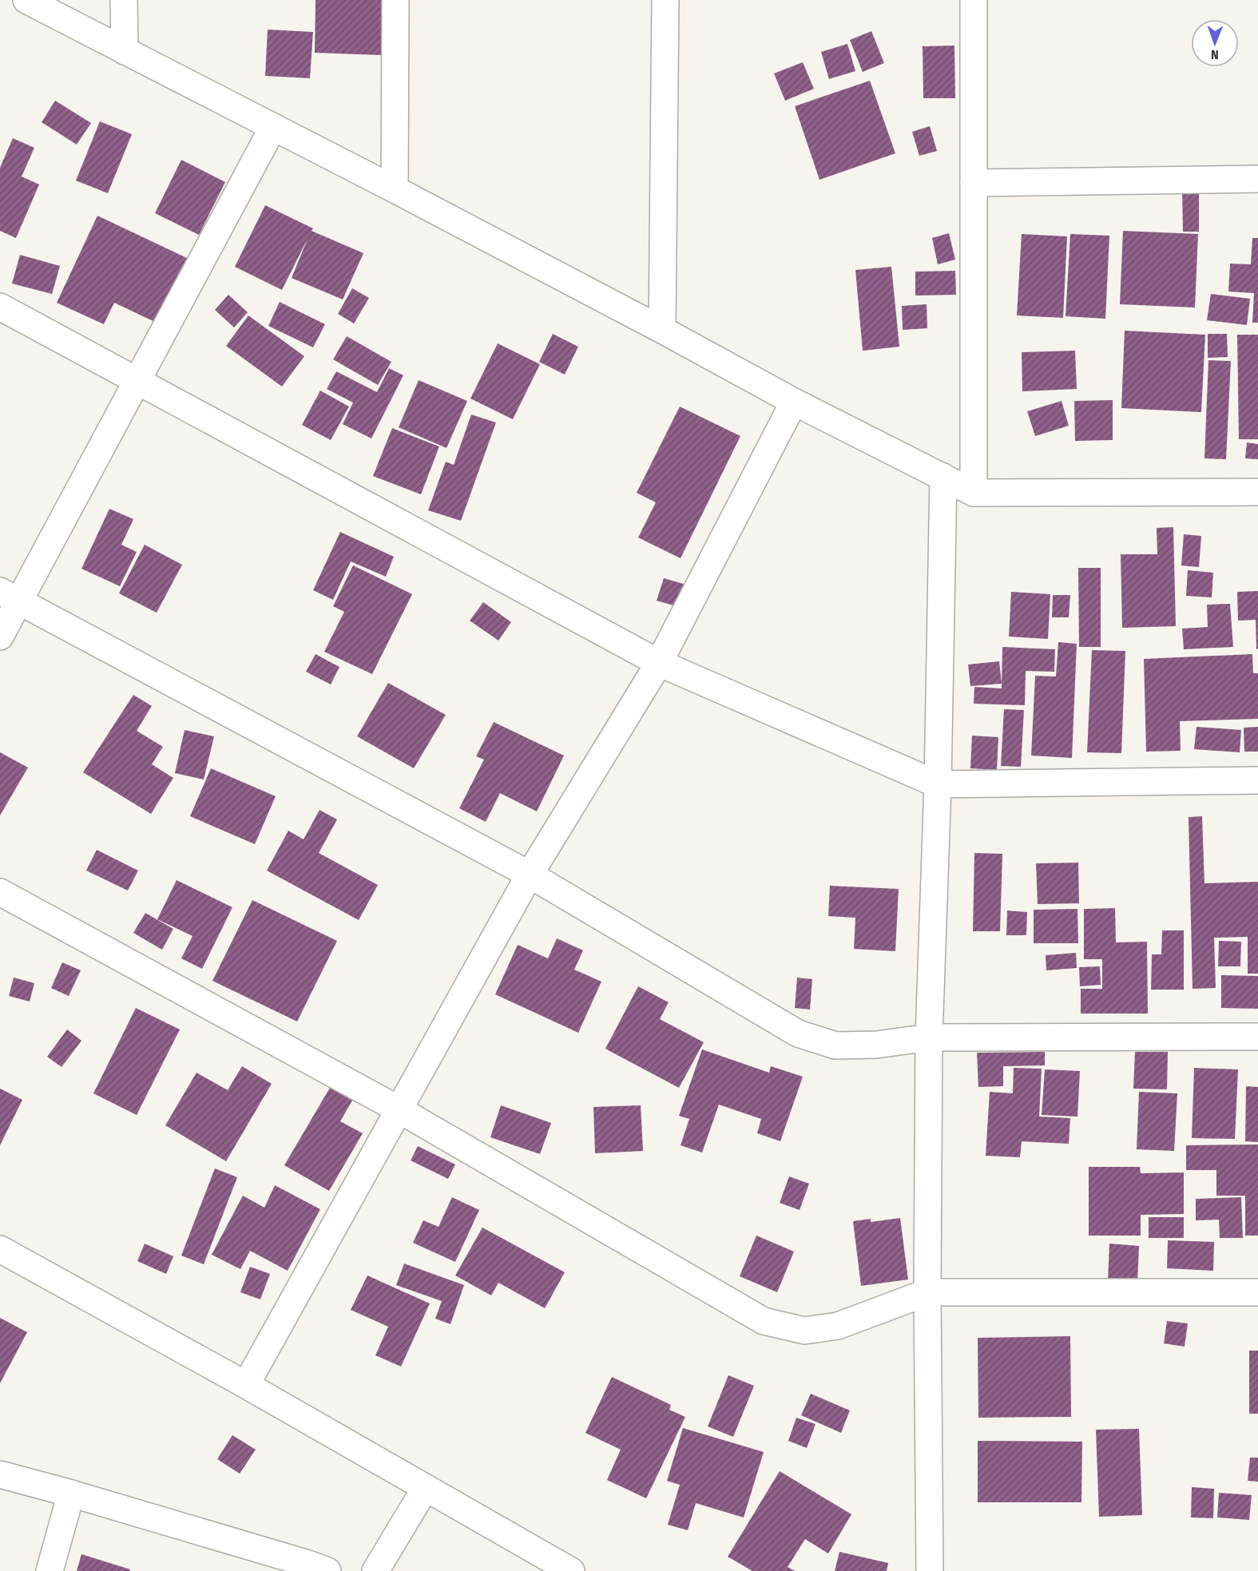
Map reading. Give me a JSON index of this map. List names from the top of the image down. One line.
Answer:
{"north":"bottom"}
